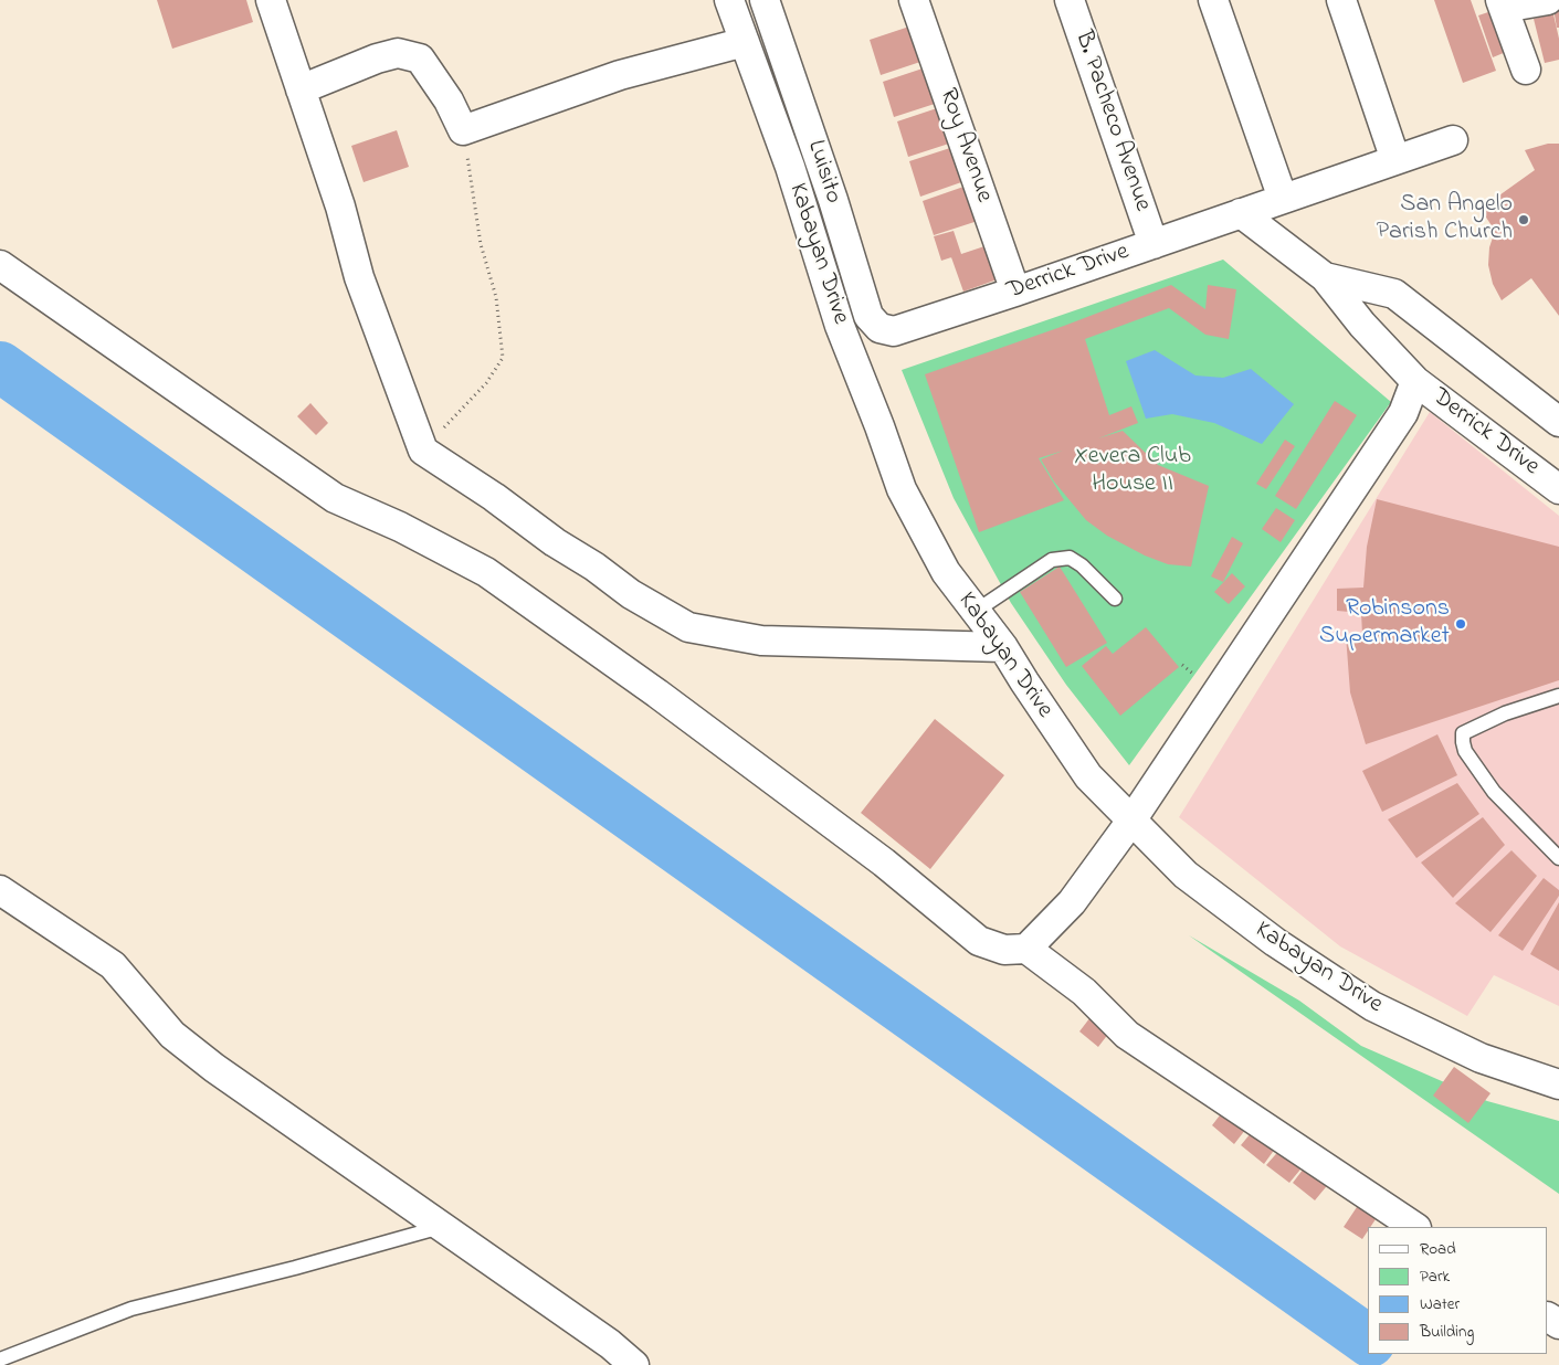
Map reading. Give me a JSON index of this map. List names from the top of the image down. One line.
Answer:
{"streets":{"street":["B. Pacheco Avenue","Roy Avenue","Luisito","Kabayan Drive","Derrick Drive"]},"crossings":[["B. Pacheco Avenue","Derrick Drive"],["Roy Avenue","Derrick Drive"],["Luisito","Derrick Drive"]],"parks":["Xevera Club House II"],"places":["San Angelo Parish Church","Robinsons Supermarket"],"legend":["Road","Park","Water","Building"]}
